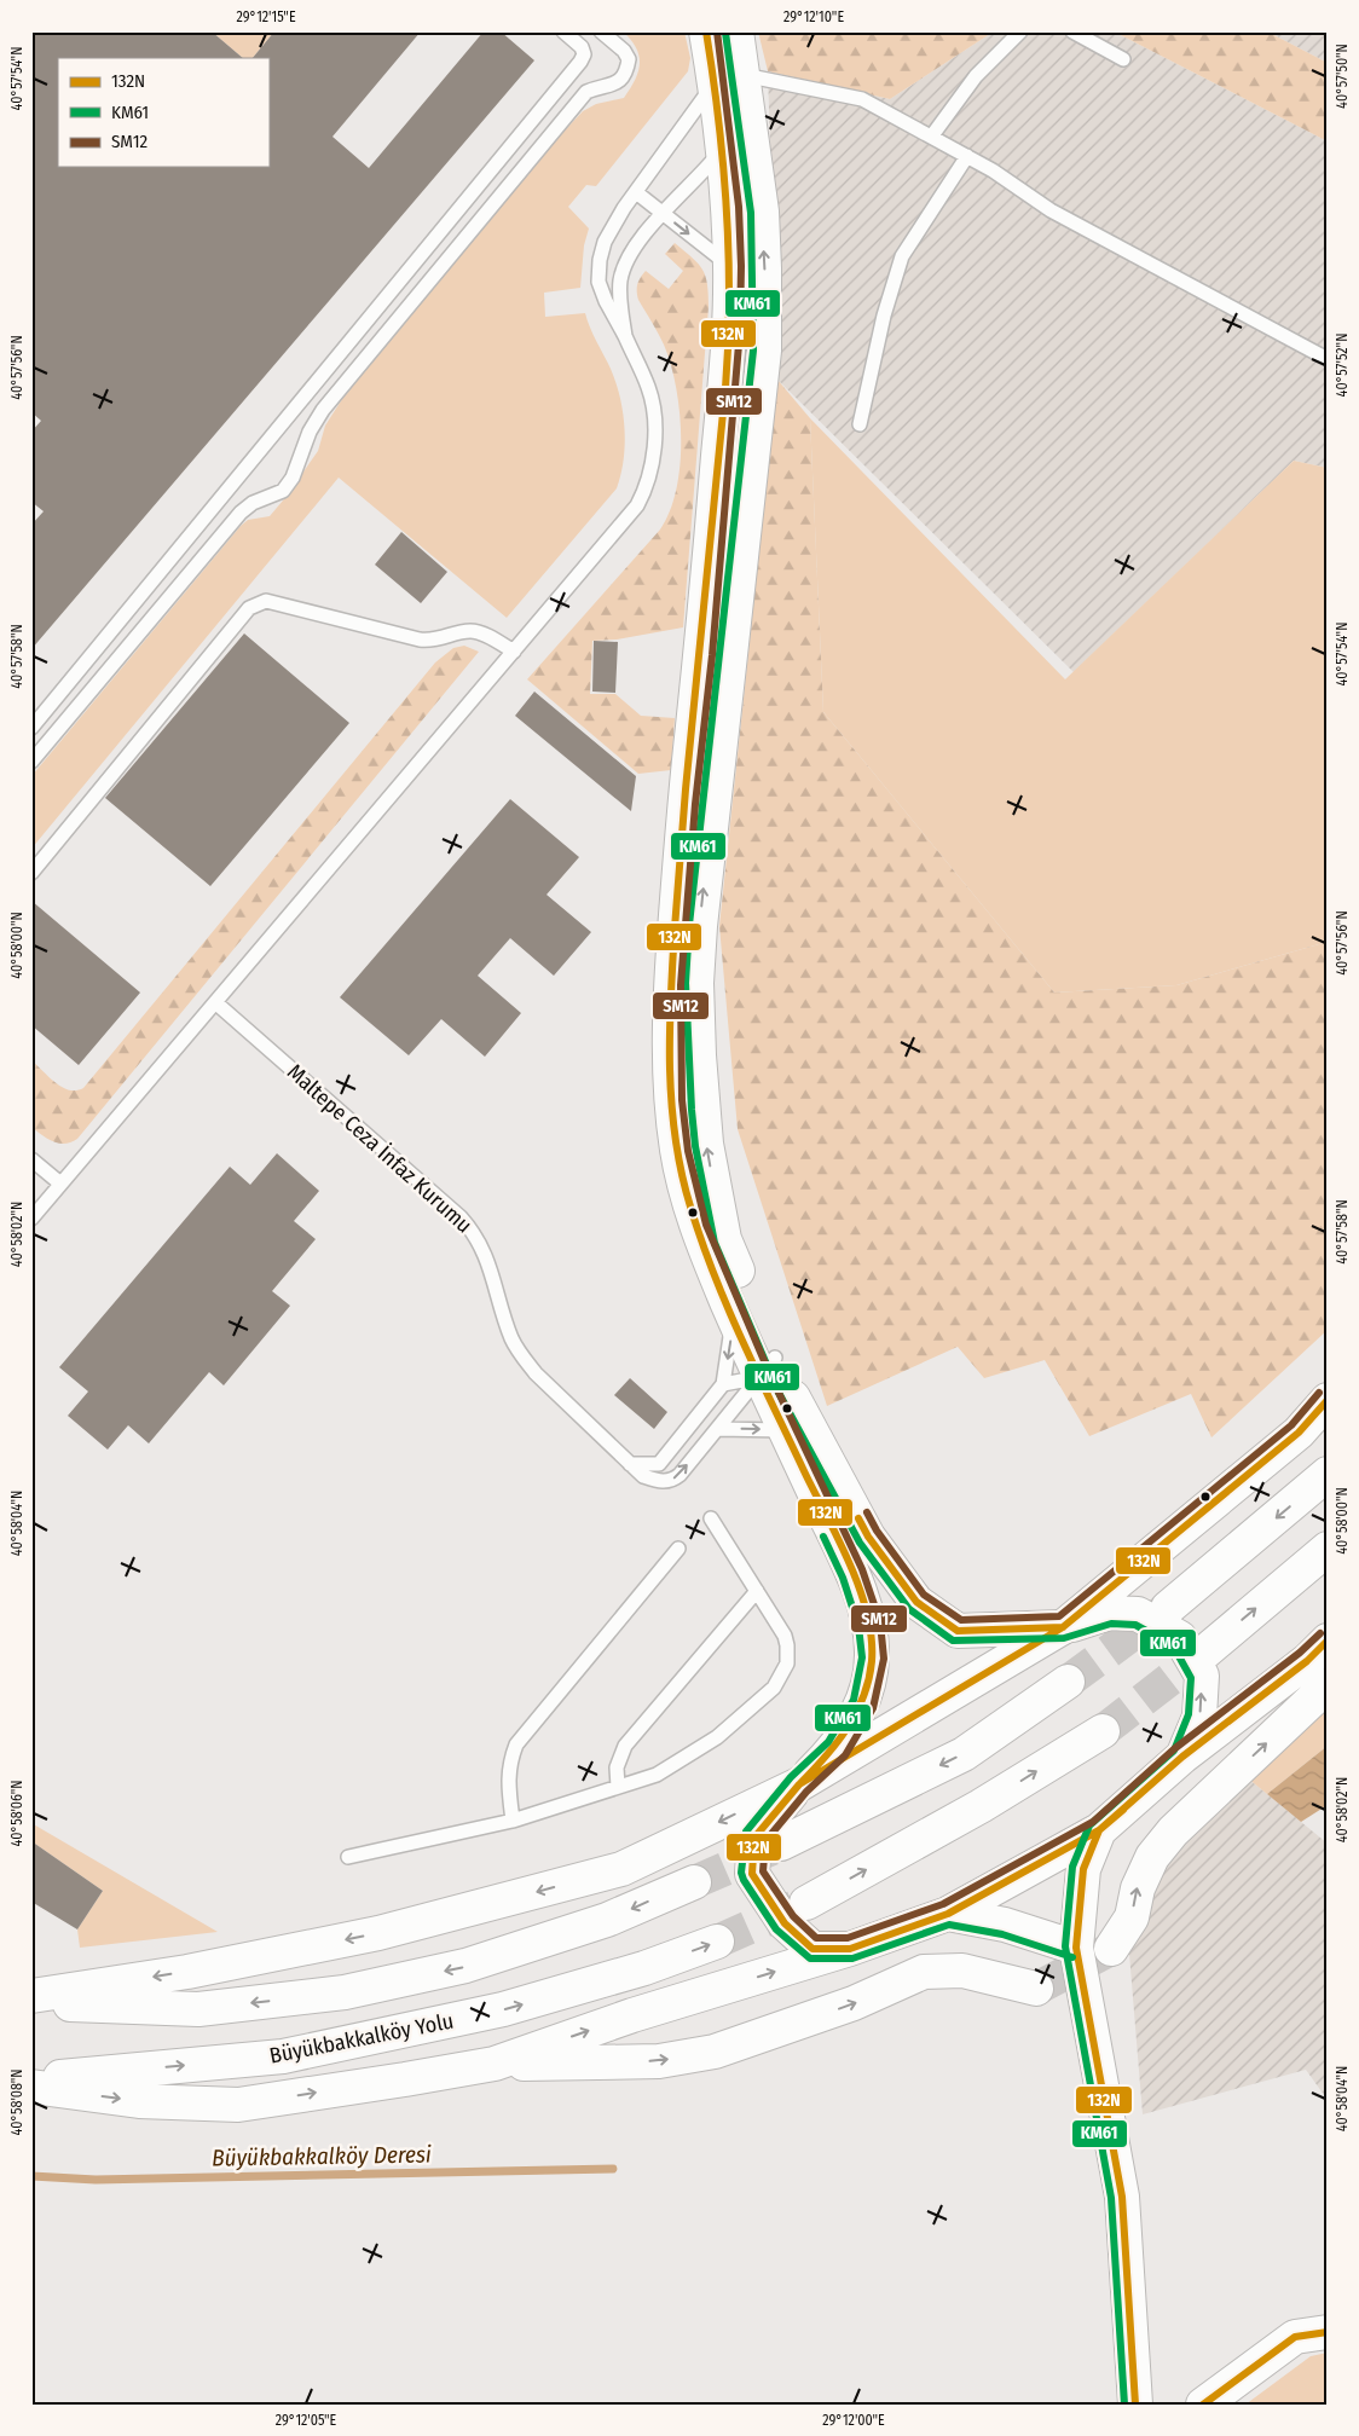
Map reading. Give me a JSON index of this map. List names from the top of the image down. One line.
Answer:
{"streets":{"main road":["Büyükbakkalköy Yolu"],"lane":["Maltepe Ceza İnfaz Kurumu"]},"water":["Büyükbakkalköy Deresi"],"lines":["transit line 132N","transit line SM12","transit line KM61"],"legend":["132N","KM61","SM12"],"coordinates":["29°12'15\"E","29°12'10\"E","40°57'50\"N","40°57'54\"N","40°57'52\"N","40°57'56\"N","40°57'58\"N","40°58'00\"N","40°58'02\"N","40°58'04\"N","40°58'06\"N","40°58'08\"N","29°12'05\"E","29°12'00\"E"]}
